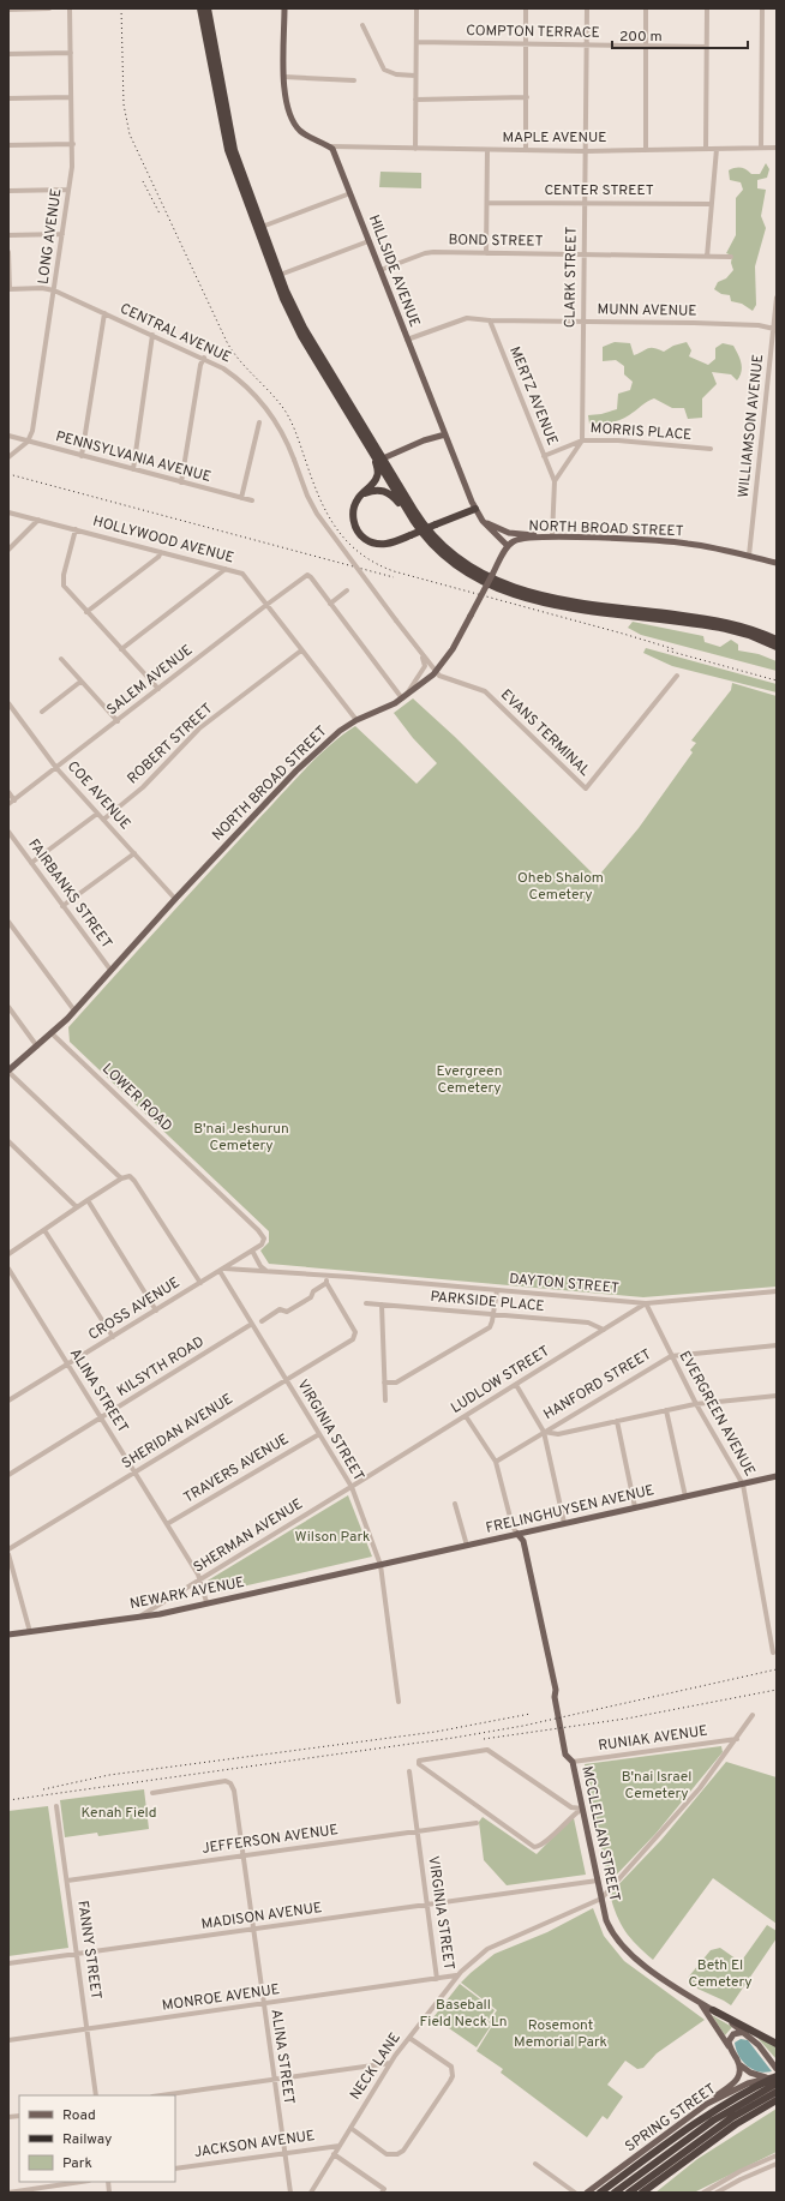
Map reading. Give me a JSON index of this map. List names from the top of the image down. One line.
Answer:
{"streets":{"main road":["HILLSIDE AVENUE","NORTH BROAD STREET","FRELINGHUYSEN AVENUE","NEWARK AVENUE","MCCLELLAN STREET","SPRING STREET"],"street":["COMPTON TERRACE","MAPLE AVENUE","CENTER STREET","LONG AVENUE","BOND STREET","CLARK STREET","MUNN AVENUE","CENTRAL AVENUE","MERTZ AVENUE","WILLIAMSON AVENUE","MORRIS PLACE","PENNSYLVANIA AVENUE","HOLLYWOOD AVENUE","SALEM AVENUE","EVANS TERMINAL","ROBERT STREET","COE AVENUE","FAIRBANKS STREET","LOWER ROAD","DAYTON STREET","PARKSIDE PLACE","CROSS AVENUE","KILSYTH ROAD","LUDLOW STREET","HANFORD STREET","ALINA STREET","EVERGREEN AVENUE","VIRGINIA STREET","SHERIDAN AVENUE","TRAVERS AVENUE","SHERMAN AVENUE","RUNIAK AVENUE","JEFFERSON AVENUE","MADISON AVENUE","FANNY STREET","MONROE AVENUE","NECK LANE","JACKSON AVENUE"]},"crossings":[["COMPTON TERRACE","CLARK STREET"],["MAPLE AVENUE","HILLSIDE AVENUE"],["MAPLE AVENUE","CLARK STREET"],["CENTER STREET","CLARK STREET"],["LONG AVENUE","CENTRAL AVENUE"],["LONG AVENUE","PENNSYLVANIA AVENUE"],["BOND STREET","HILLSIDE AVENUE"],["BOND STREET","CLARK STREET"],["HILLSIDE AVENUE","MUNN AVENUE"],["HILLSIDE AVENUE","NORTH BROAD STREET"],["CLARK STREET","MUNN AVENUE"],["CLARK STREET","MORRIS PLACE"],["MUNN AVENUE","MERTZ AVENUE"],["MUNN AVENUE","WILLIAMSON AVENUE"],["CENTRAL AVENUE","NORTH BROAD STREET"],["CENTRAL AVENUE","EVANS TERMINAL"],["MERTZ AVENUE","MORRIS PLACE"],["WILLIAMSON AVENUE","NORTH BROAD STREET"],["NORTH BROAD STREET","HOLLYWOOD AVENUE"],["NORTH BROAD STREET","EVANS TERMINAL"],["NORTH BROAD STREET","COE AVENUE"],["NORTH BROAD STREET","FAIRBANKS STREET"],["NORTH BROAD STREET","LOWER ROAD"],["HOLLYWOOD AVENUE","SALEM AVENUE"],["HOLLYWOOD AVENUE","ROBERT STREET"],["SALEM AVENUE","COE AVENUE"],["ROBERT STREET","COE AVENUE"],["LOWER ROAD","CROSS AVENUE"],["DAYTON STREET","LUDLOW STREET"],["DAYTON STREET","EVERGREEN AVENUE"],["PARKSIDE PLACE","LUDLOW STREET"],["CROSS AVENUE","ALINA STREET"],["CROSS AVENUE","VIRGINIA STREET"],["KILSYTH ROAD","ALINA STREET"],["KILSYTH ROAD","VIRGINIA STREET"],["LUDLOW STREET","EVERGREEN AVENUE"],["LUDLOW STREET","SHERMAN AVENUE"],["HANFORD STREET","EVERGREEN AVENUE"],["ALINA STREET","SHERIDAN AVENUE"],["ALINA STREET","TRAVERS AVENUE"],["ALINA STREET","SHERMAN AVENUE"],["ALINA STREET","NEWARK AVENUE"],["ALINA STREET","JEFFERSON AVENUE"],["ALINA STREET","MADISON AVENUE"],["ALINA STREET","MONROE AVENUE"],["ALINA STREET","JACKSON AVENUE"],["EVERGREEN AVENUE","FRELINGHUYSEN AVENUE"],["VIRGINIA STREET","SHERIDAN AVENUE"],["VIRGINIA STREET","TRAVERS AVENUE"],["VIRGINIA STREET","FRELINGHUYSEN AVENUE"],["VIRGINIA STREET","SHERMAN AVENUE"],["VIRGINIA STREET","JEFFERSON AVENUE"],["VIRGINIA STREET","MADISON AVENUE"],["VIRGINIA STREET","MONROE AVENUE"],["VIRGINIA STREET","NECK LANE"],["FRELINGHUYSEN AVENUE","NEWARK AVENUE"],["FRELINGHUYSEN AVENUE","MCCLELLAN STREET"],["SHERMAN AVENUE","NEWARK AVENUE"],["RUNIAK AVENUE","MCCLELLAN STREET"],["MCCLELLAN STREET","MADISON AVENUE"],["MCCLELLAN STREET","NECK LANE"],["JEFFERSON AVENUE","FANNY STREET"],["MADISON AVENUE","FANNY STREET"],["FANNY STREET","MONROE AVENUE"],["NECK LANE","JACKSON AVENUE"]],"parks":["Oheb Shalom Cemetery","Evergreen Cemetery","B'nai Jeshurun Cemetery","Wilson Park","B'nai Israel Cemetery","Kenah Field","Beth El Cemetery","Baseball Field Neck Ln","Rosemont Memorial Park"],"legend":["Road","Railway","Park"],"scale_bar":"200 m"}
